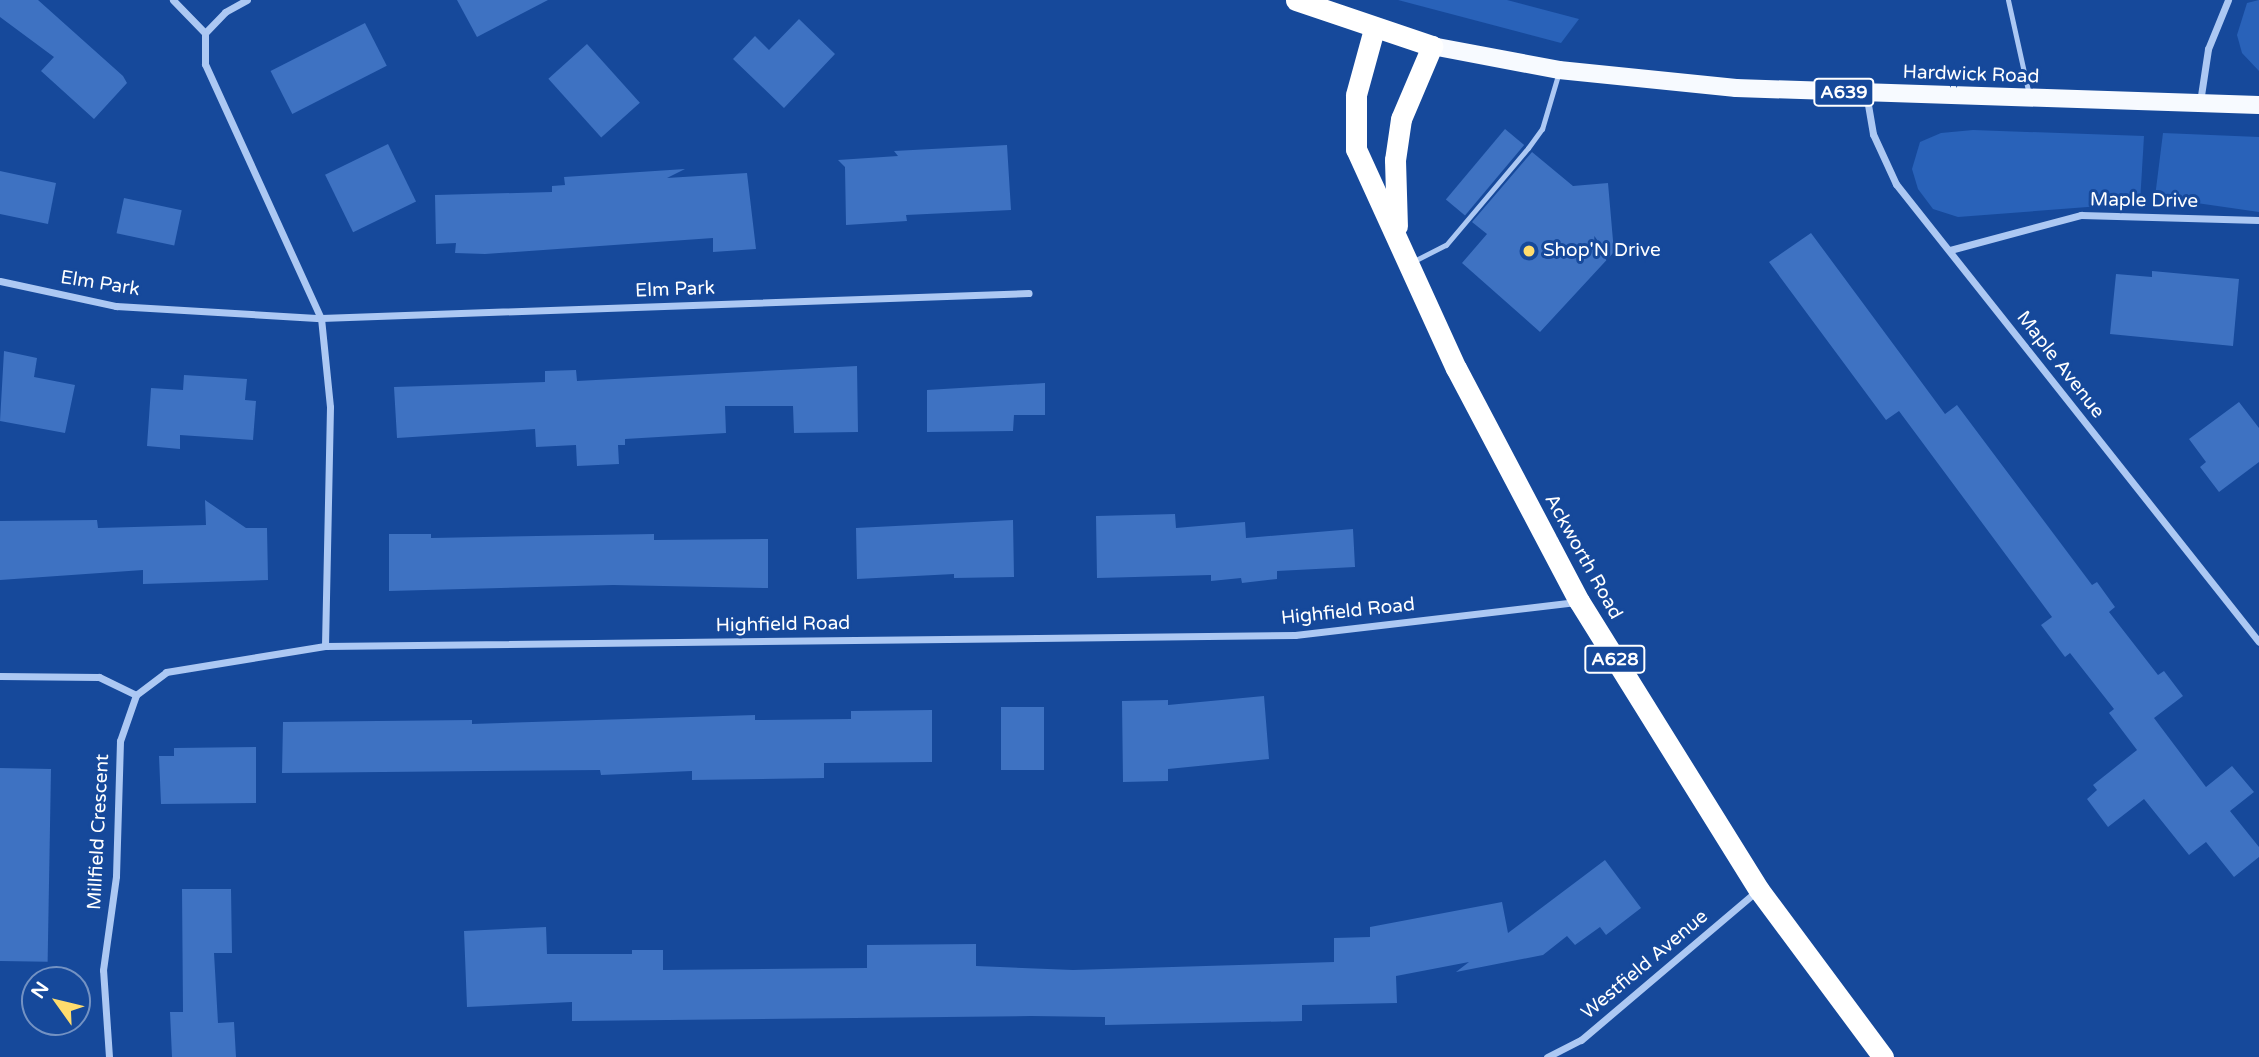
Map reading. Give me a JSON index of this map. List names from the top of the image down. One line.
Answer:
{"streets":{"highway":["A639","Ackworth Road","A628"],"main road":["Hardwick Road"],"street":["Maple Drive","Elm Park","Maple Avenue","Highfield Road","Millfield Crescent","Westfield Avenue"]},"crossings":[["Hardwick Road","A639"],["Hardwick Road","Maple Avenue"],["Hardwick Road","Ackworth Road"],["A639","Ackworth Road"],["Maple Drive","Maple Avenue"],["Ackworth Road","Highfield Road"],["Ackworth Road","Westfield Avenue"],["Highfield Road","Millfield Crescent"]],"places":["Shop'N Drive"],"north":"top left"}
